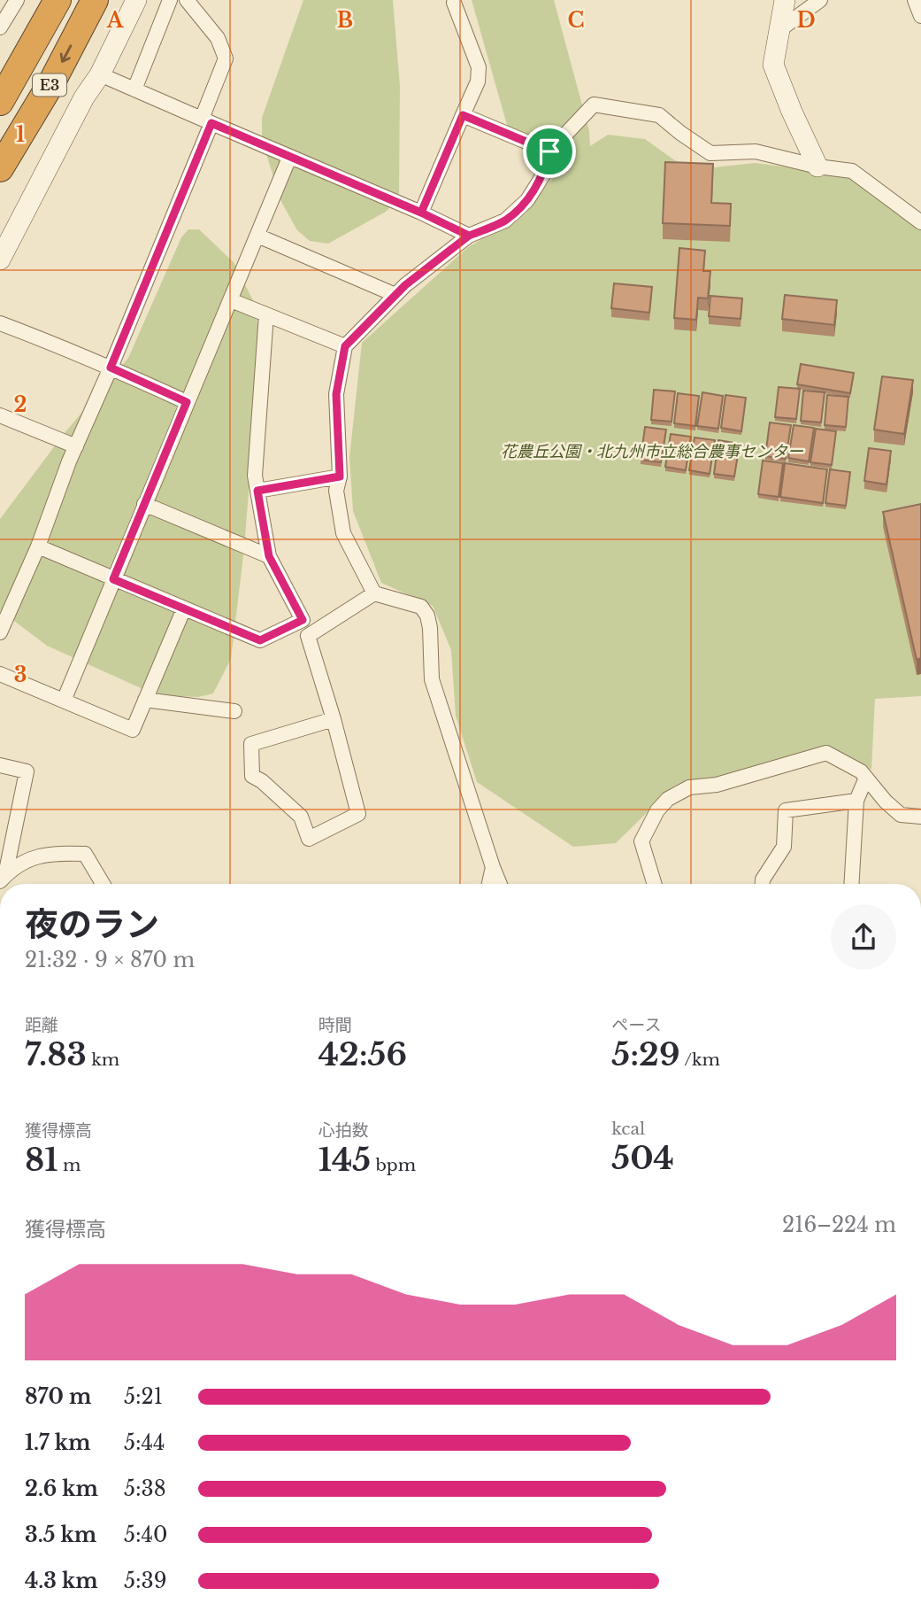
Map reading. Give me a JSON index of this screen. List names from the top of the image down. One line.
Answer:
{"streets":{"highway":["E3"]},"parks":["花農丘公園・北九州市立総合農事センター"],"page":{"heading":["夜のラン","21:32 · 9 × 870 m"],"stats":[["距離","7.83 km"],["時間","42:56"],["ペース","5:29 /km"],["獲得標高","81 m"],["心拍数","145 bpm"],["kcal","504"]],"chart":["獲得標高","216–224 m"],"list":[{"name":"870 m","note":"5:21"},{"name":"1.7 km","note":"5:44"},{"name":"2.6 km","note":"5:38"},{"name":"3.5 km","note":"5:40"},{"name":"4.3 km","note":"5:39"}]},"grid":{"columns":["A","B","C","D"],"rows":["1","2","3"]}}
